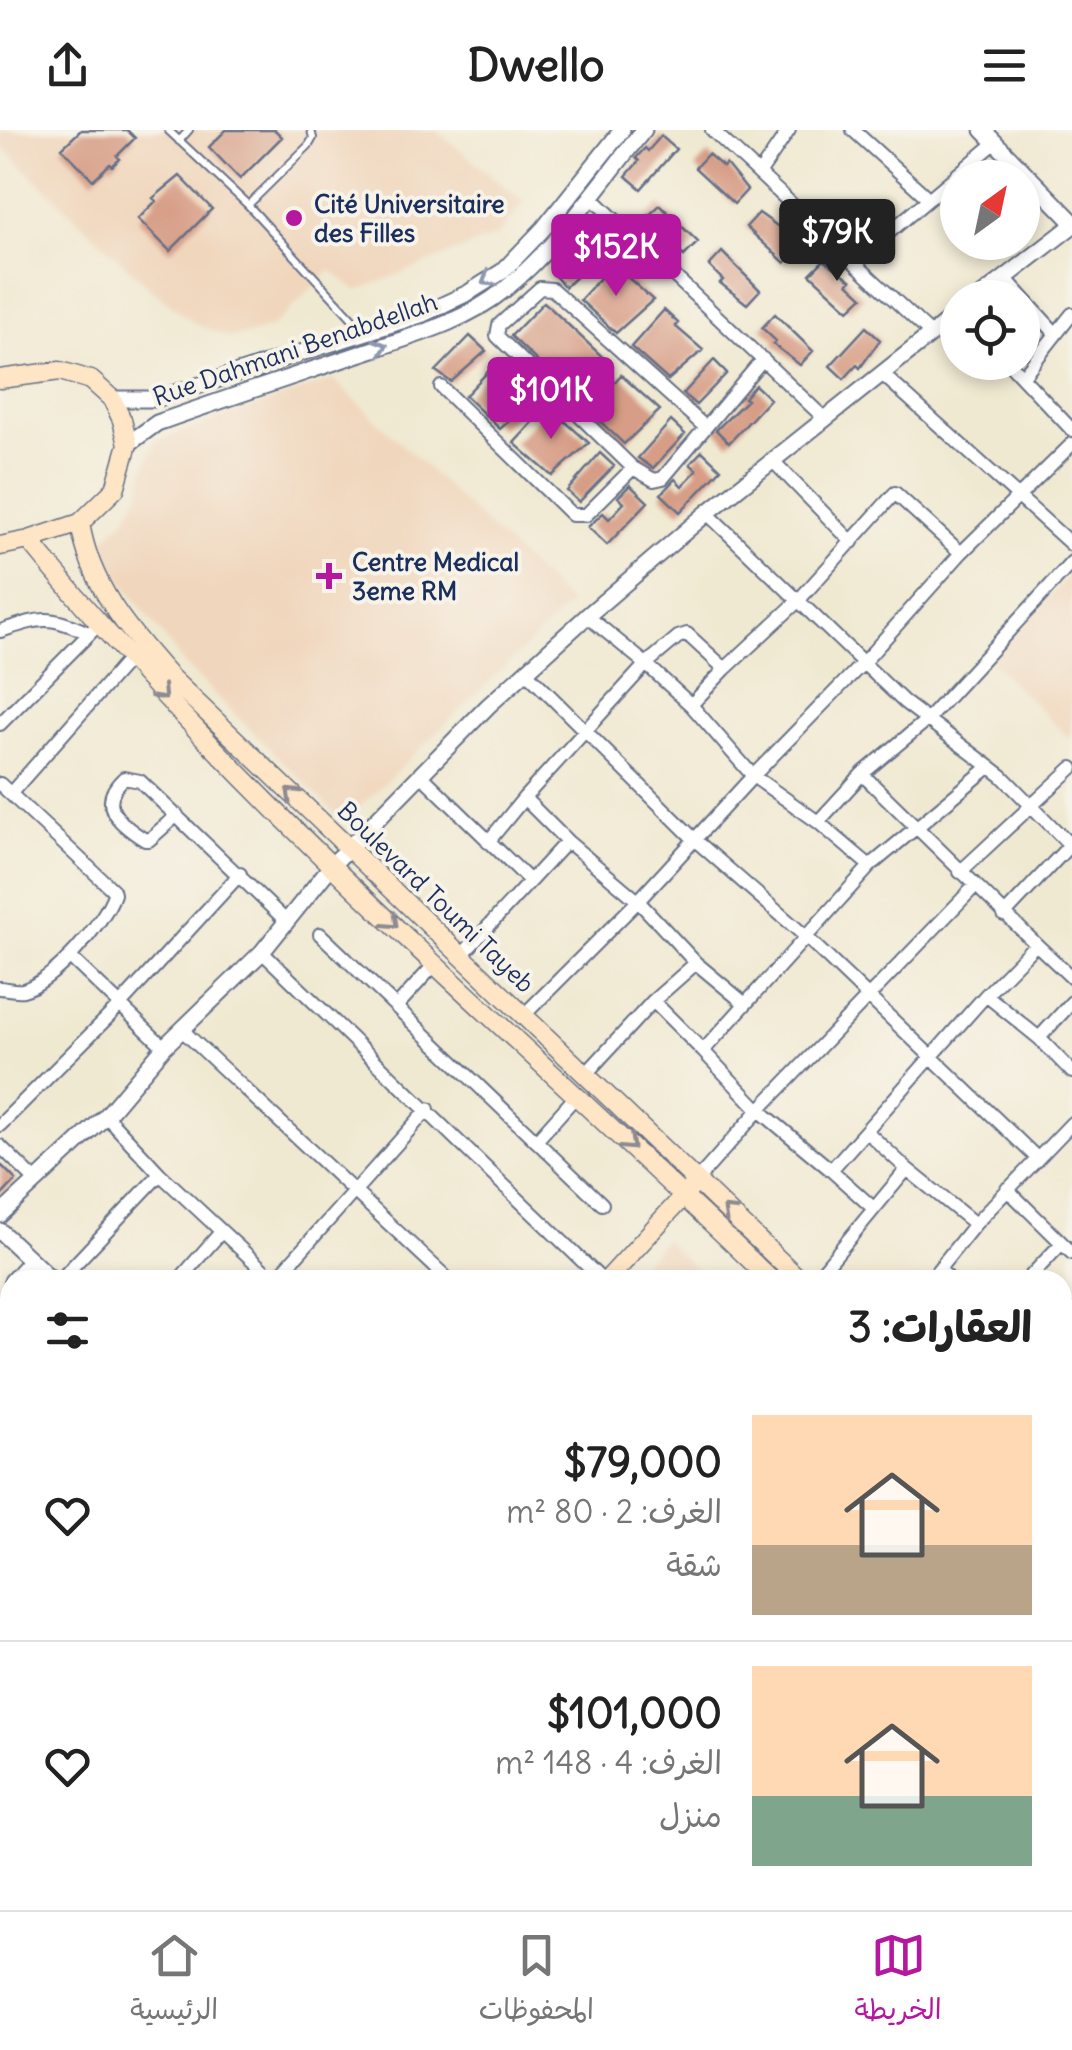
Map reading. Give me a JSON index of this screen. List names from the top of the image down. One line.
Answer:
{"streets":{"main road":["Boulevard Toumi Tayeb"],"street":["Rue Dahmani Benabdellah"]},"places":{"other":["Cité Universitaire des Filles"],"health":["Centre Medical 3eme RM"]},"north":"top right","page":{"header":"Dwello","price":["$79K","$152K","$101K"],"heading":"العقارات: 3","list":[{"name":"$79,000","note":"الغرف: 2 · 80 m² · شقة"},{"name":"$101,000","note":"الغرف: 4 · 148 m² · منزل"}],"tabs":["الخريطة","المحفوظات","الرئيسية"]}}
